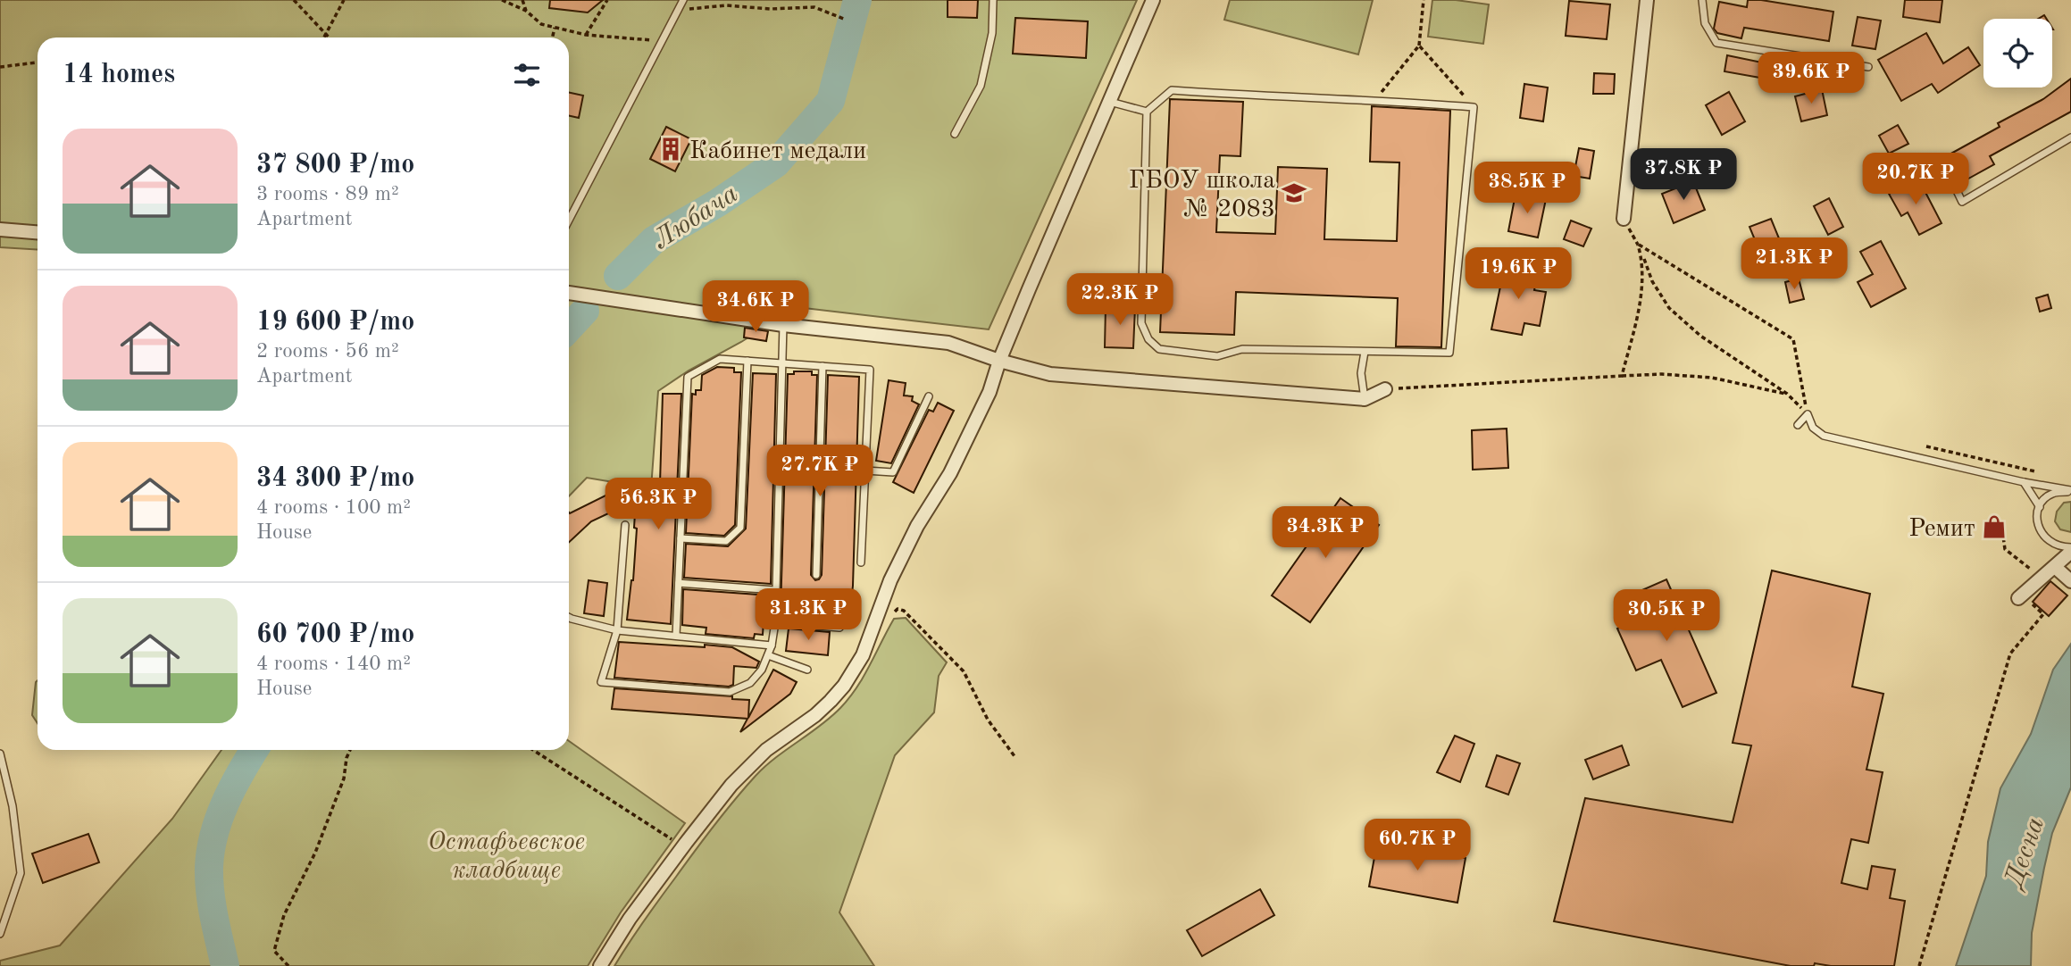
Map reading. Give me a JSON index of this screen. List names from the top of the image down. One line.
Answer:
{"water":["Любача","Десна"],"parks":["Остафьевское кладбище"],"places":{"building":["Кабинет медали"],"school or university":["ГБОУ школа № 2083"],"shop":["Ремит"]},"page":{"heading":"14 homes","price":["39.6K ₽","37.8K ₽","20.7K ₽","38.5K ₽","21.3K ₽","19.6K ₽","22.3K ₽","34.6K ₽","27.7K ₽","56.3K ₽","34.3K ₽","31.3K ₽","30.5K ₽","60.7K ₽"],"list":[{"name":"37 800 ₽/mo","note":"3 rooms · 89 m² · Apartment"},{"name":"19 600 ₽/mo","note":"2 rooms · 56 m² · Apartment"},{"name":"34 300 ₽/mo","note":"4 rooms · 100 m² · House"},{"name":"60 700 ₽/mo","note":"4 rooms · 140 m² · House"}]}}
